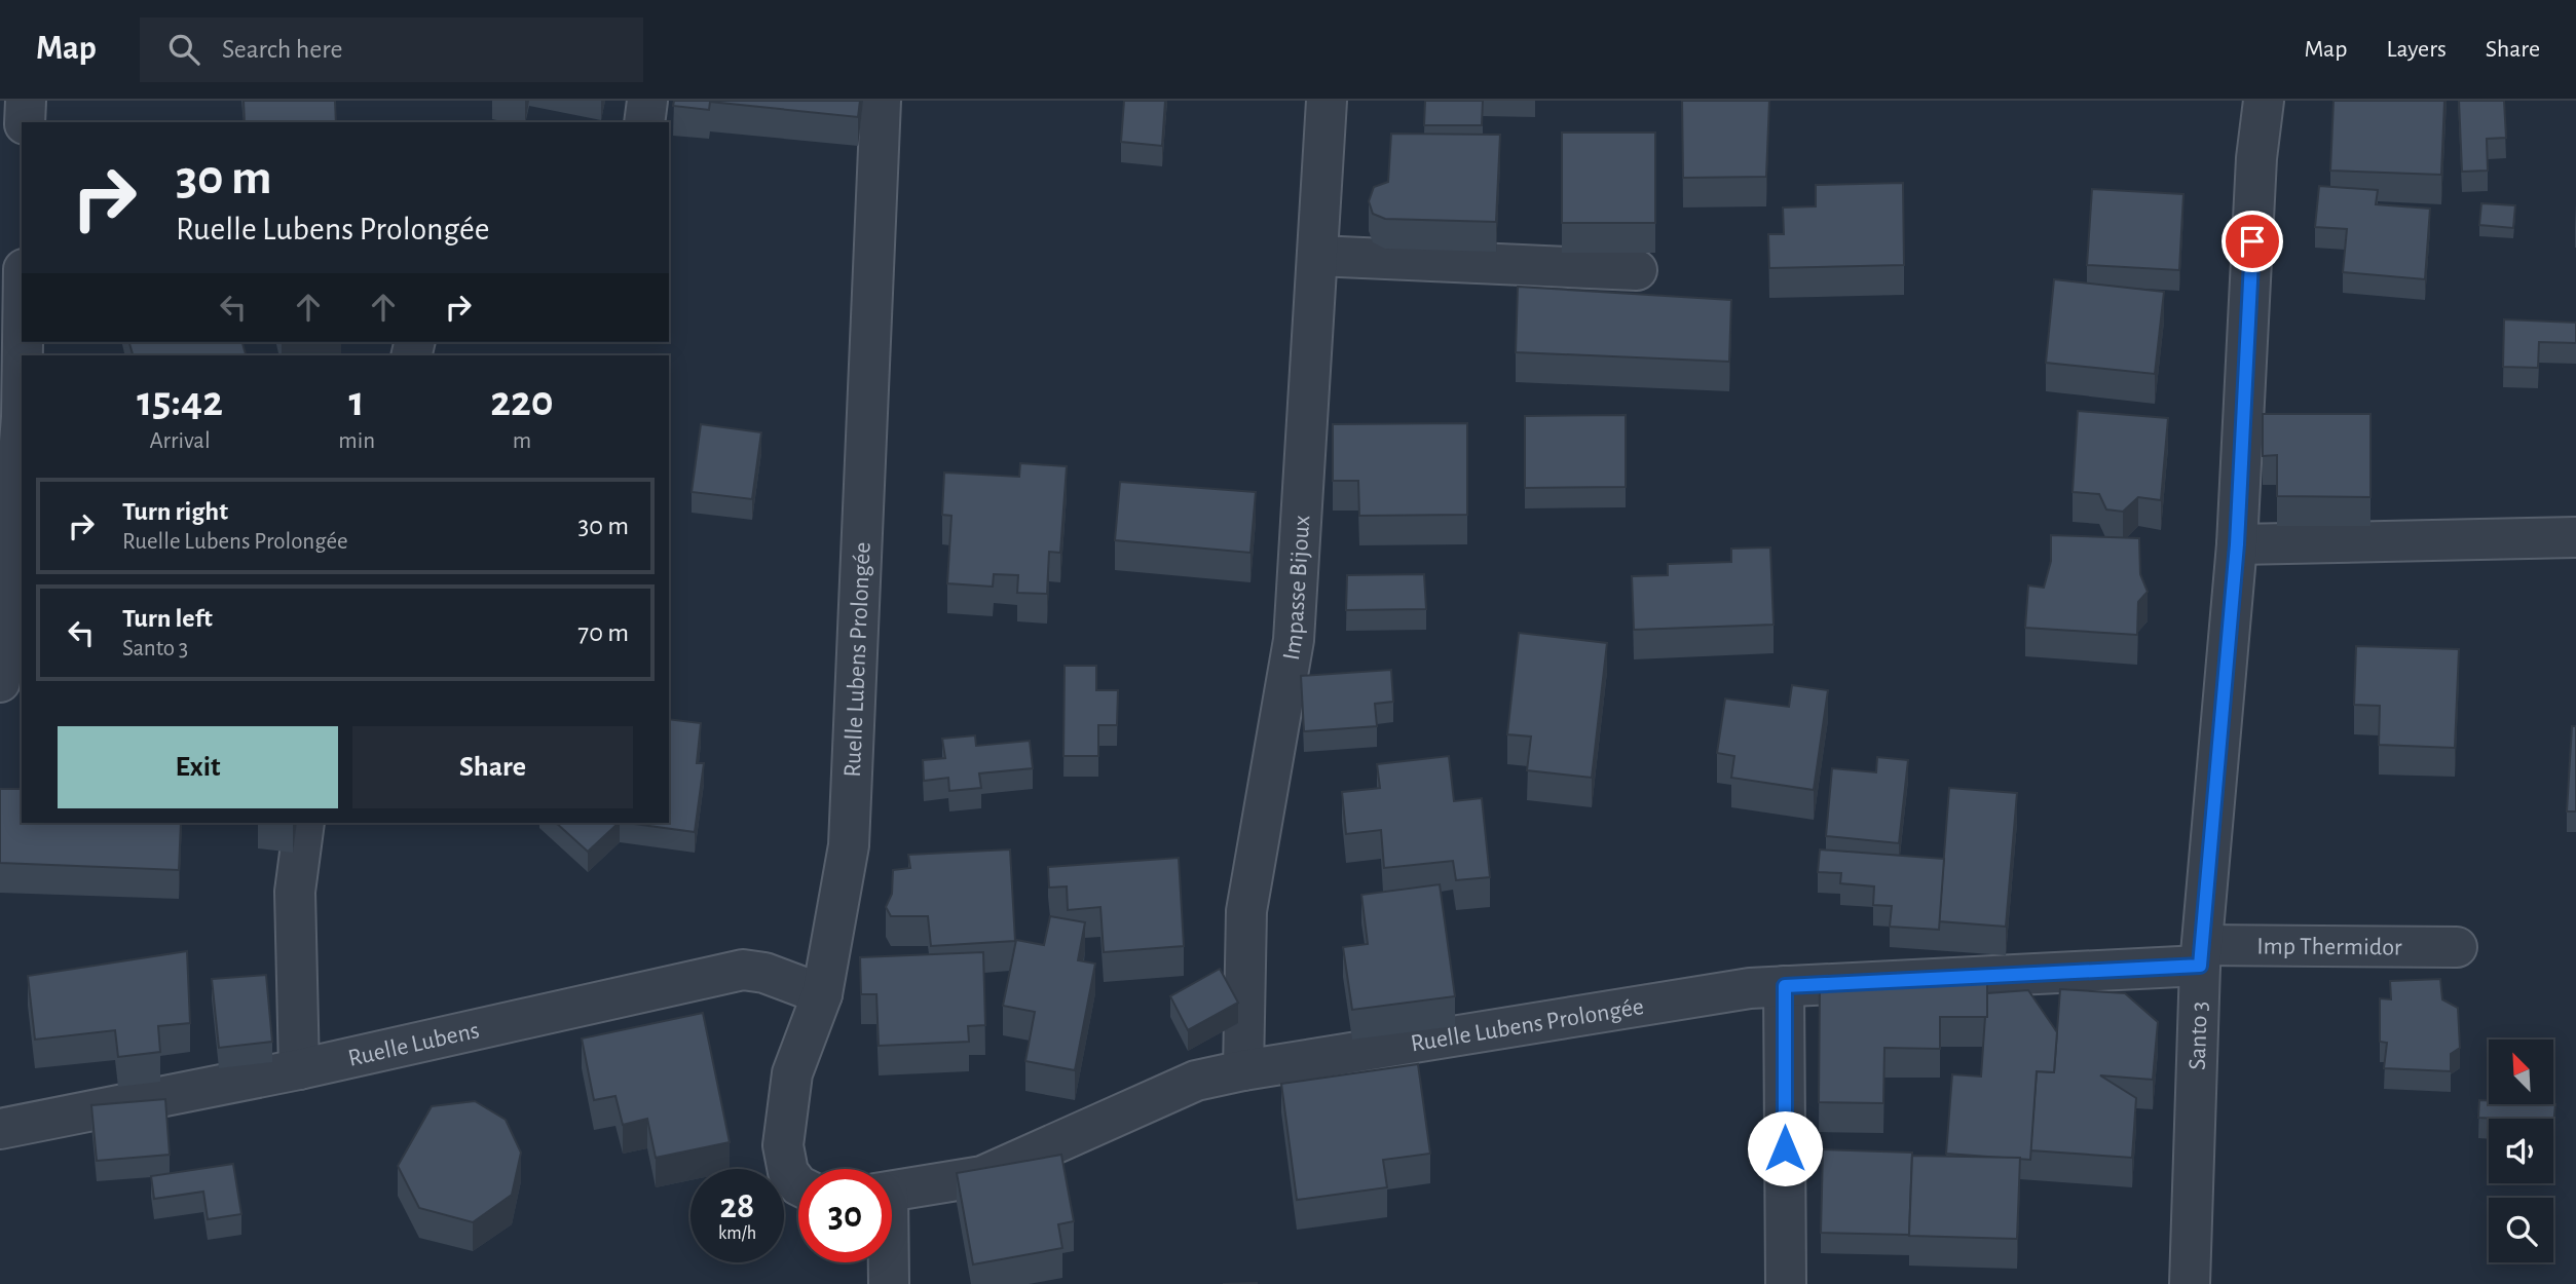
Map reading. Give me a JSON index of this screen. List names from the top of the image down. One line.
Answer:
{"streets":{"street":["Impasse Bijoux","Ruelle Lubens Prolongée","Imp Thermidor","Santo 3","Ruelle Lubens"]},"crossings":[["Impasse Bijoux","Ruelle Lubens Prolongée"],["Ruelle Lubens Prolongée","Imp Thermidor"],["Ruelle Lubens Prolongée","Santo 3"],["Ruelle Lubens Prolongée","Ruelle Lubens"],["Imp Thermidor","Santo 3"]],"north":"top left","page":{"header":"Map","search":"Search here","nav":["Map","Layers","Share"],"turn":["30 m","Ruelle Lubens Prolongée"],"eta":["15:42","Arrival","1","min","220","m"],"list":[{"name":"Turn right","note":"Ruelle Lubens Prolongée","value":"30 m"},{"name":"Turn left","note":"Santo 3","value":"70 m"}],"buttons":["Exit","Share"],"speed":"28 km/h","limit":"30"}}
